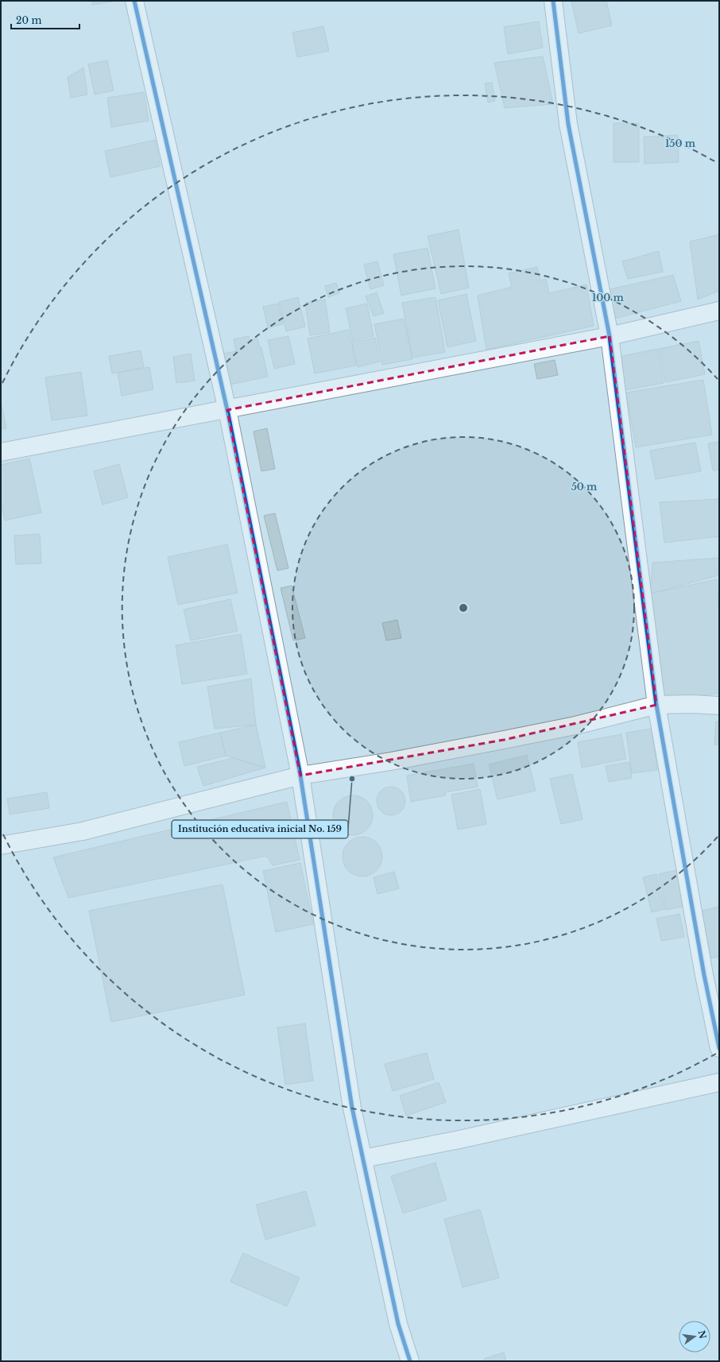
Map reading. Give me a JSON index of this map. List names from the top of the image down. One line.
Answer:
{"places":["Institución educativa inicial No. 159"],"scale_bar":"20 m","north":"right","rings":["150 m","100 m","50 m"]}
